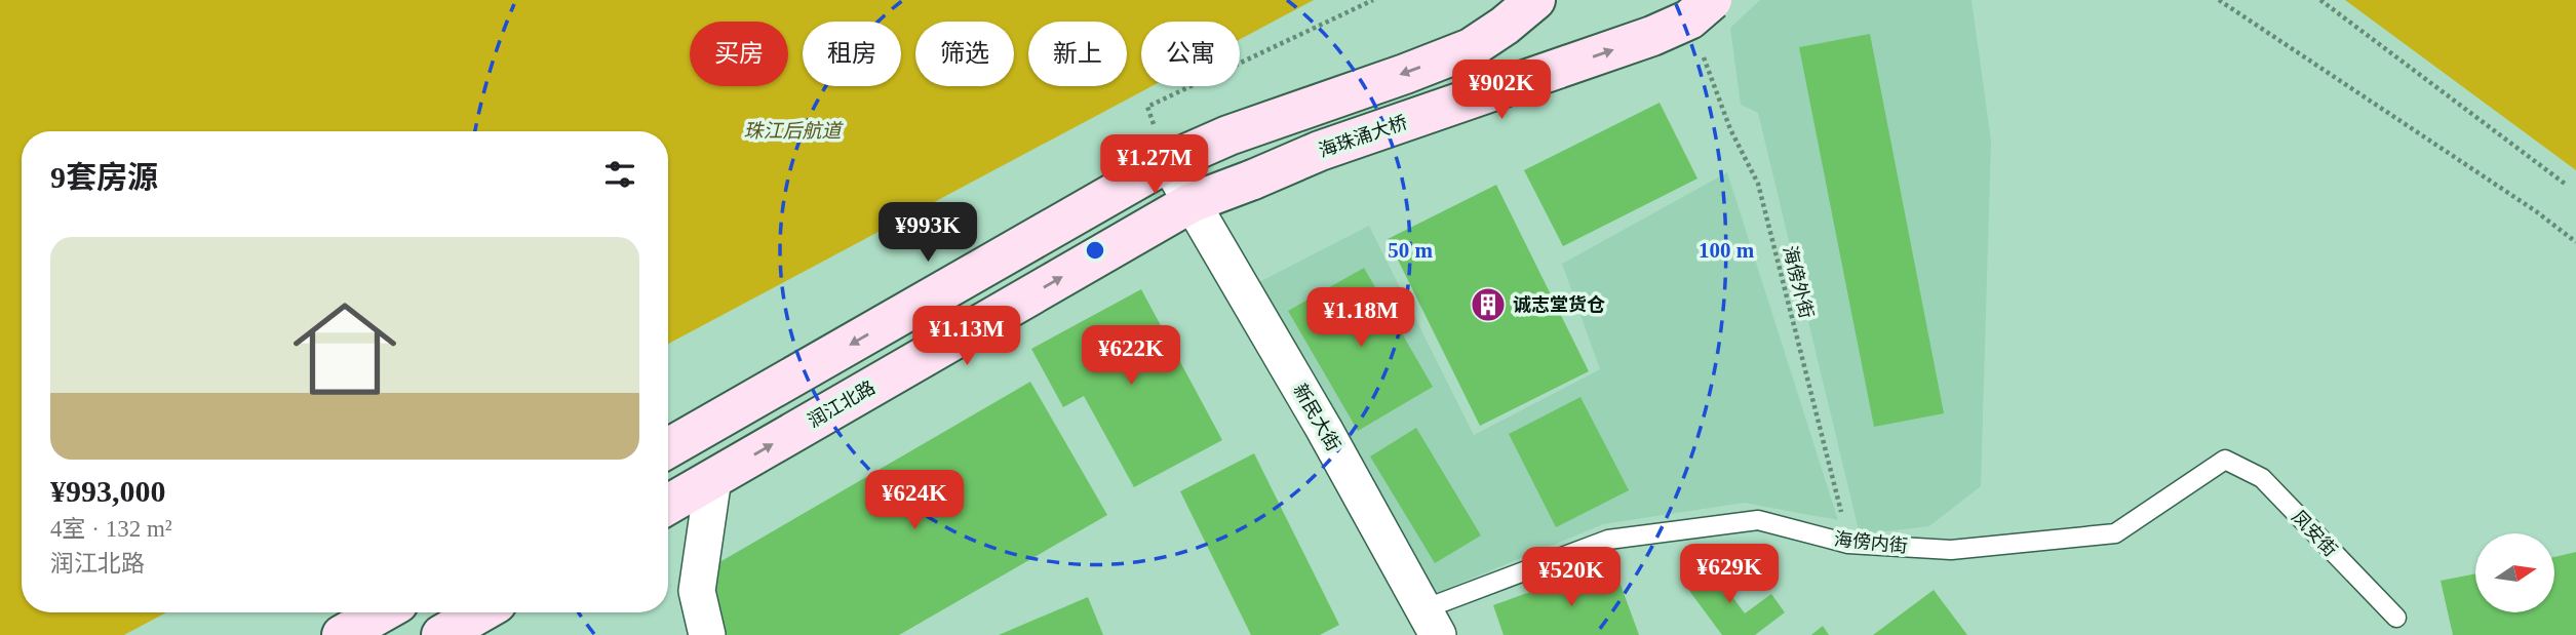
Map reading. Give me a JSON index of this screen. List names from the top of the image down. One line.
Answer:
{"streets":{"main road":["海珠涌大桥","润江北路"],"street":["新民大街"],"lane":["凤安街","海傍内街"],"path":["海傍外街"]},"crossings":[["海珠涌大桥","润江北路"],["海傍外街","海傍内街"],["润江北路","新民大街"],["新民大街","海傍内街"],["凤安街","海傍内街"]],"water":["珠江后航道"],"places":{"building":["诚志堂货仓"]},"north":"right","page":{"chip":["买房","租房","筛选","新上","公寓"],"price":["¥902K","¥1.27M","¥993K","¥1.18M","¥1.13M","¥622K","¥624K","¥629K","¥520K"],"heading":"9套房源","list":[{"name":"¥993,000","note":"4室 · 132 m² · 润江北路"}]},"rings":["50 m","100 m"]}
